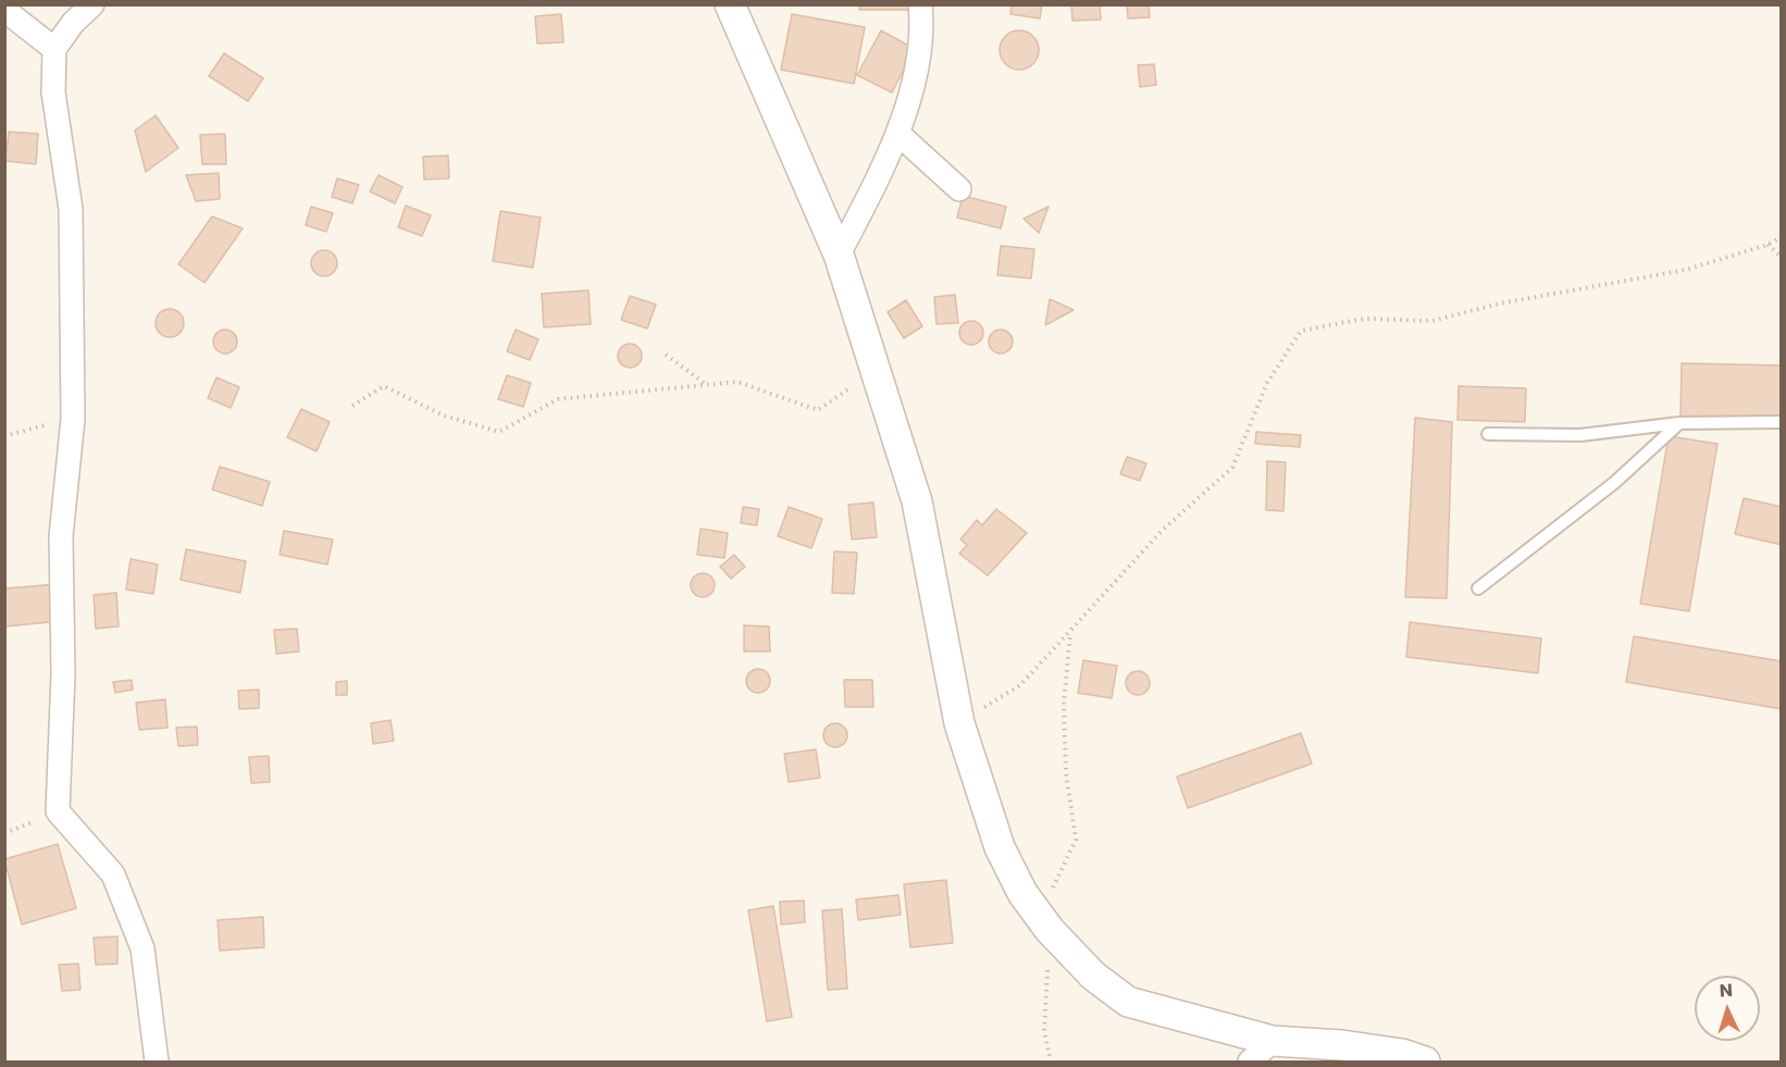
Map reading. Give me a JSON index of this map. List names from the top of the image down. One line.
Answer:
{"north":"top"}
